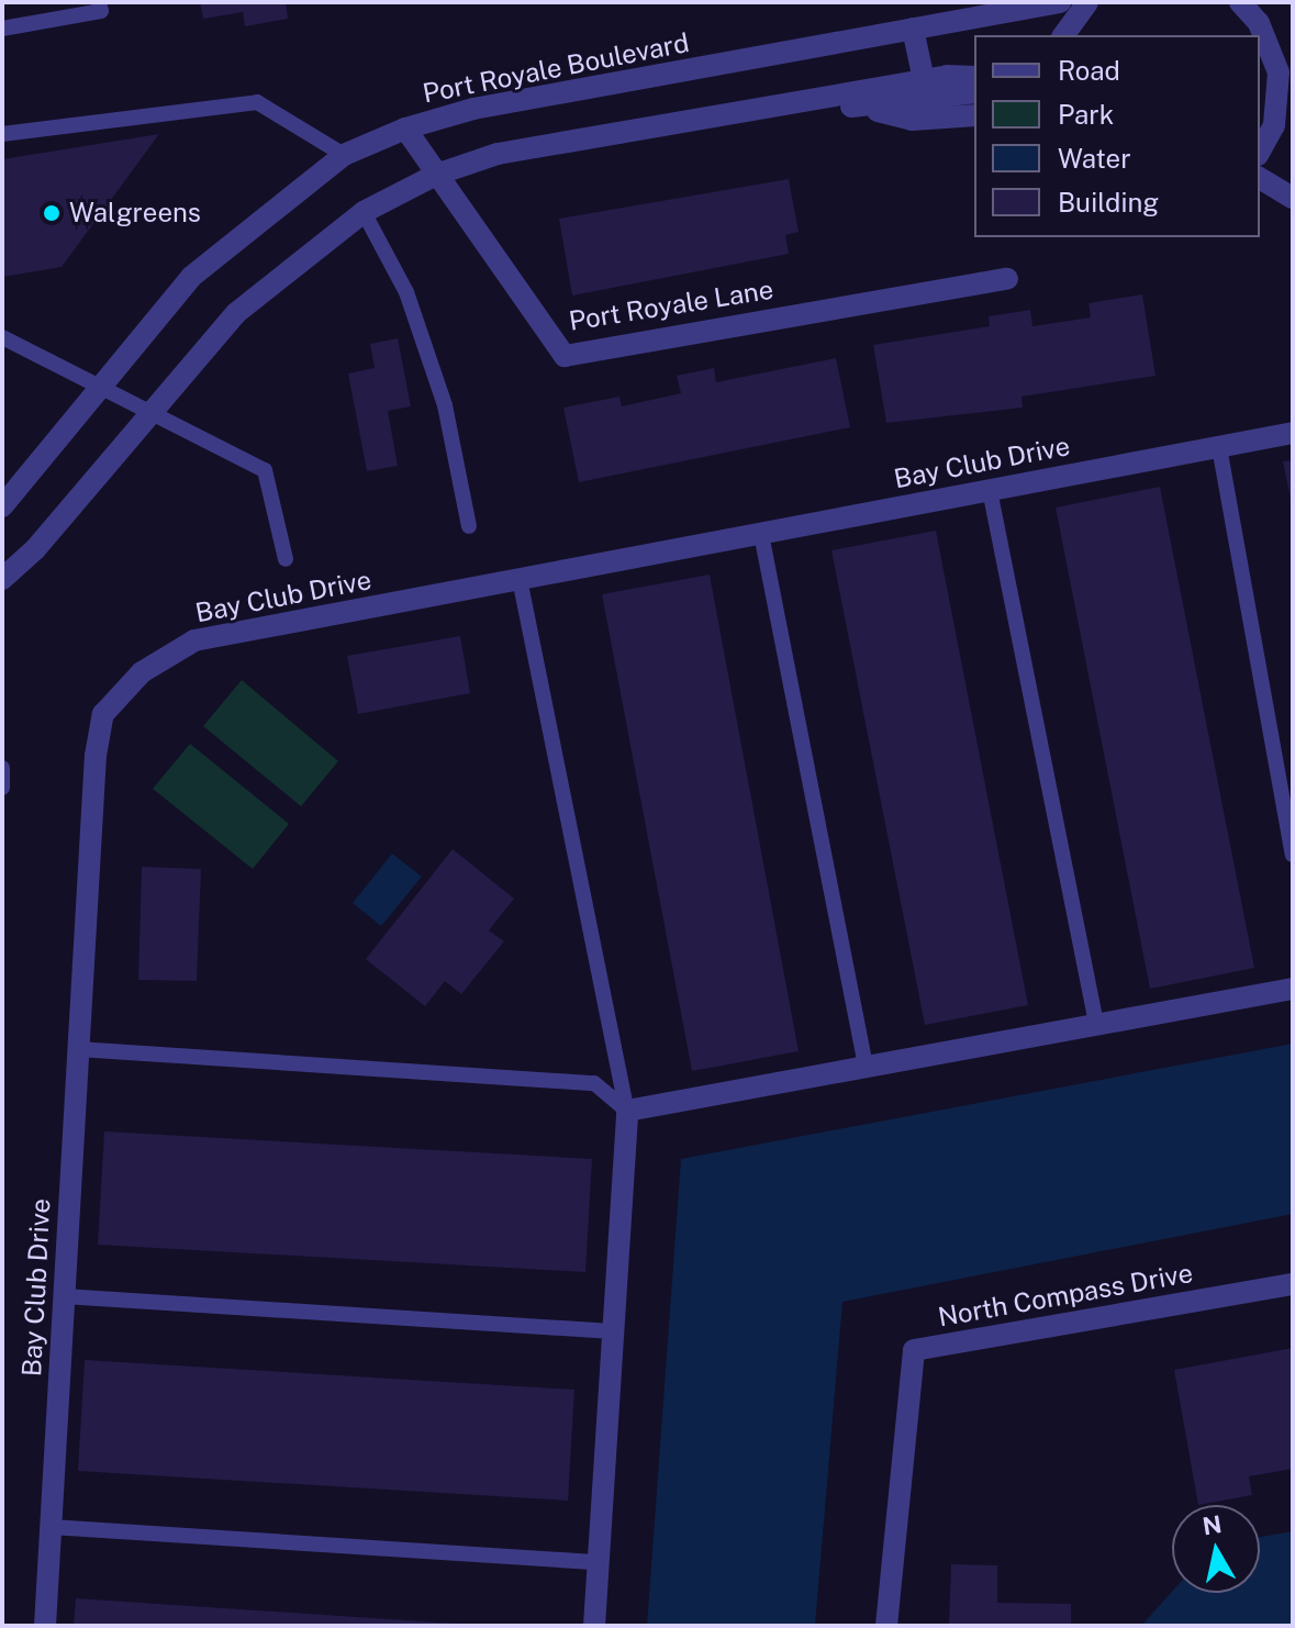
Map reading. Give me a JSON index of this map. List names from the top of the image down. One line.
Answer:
{"streets":{"street":["Port Royale Boulevard","Port Royale Lane","Bay Club Drive","North Compass Drive"]},"crossings":[["Port Royale Boulevard","Port Royale Lane"]],"places":["Walgreens"],"legend":["Road","Park","Water","Building"],"north":"top"}
